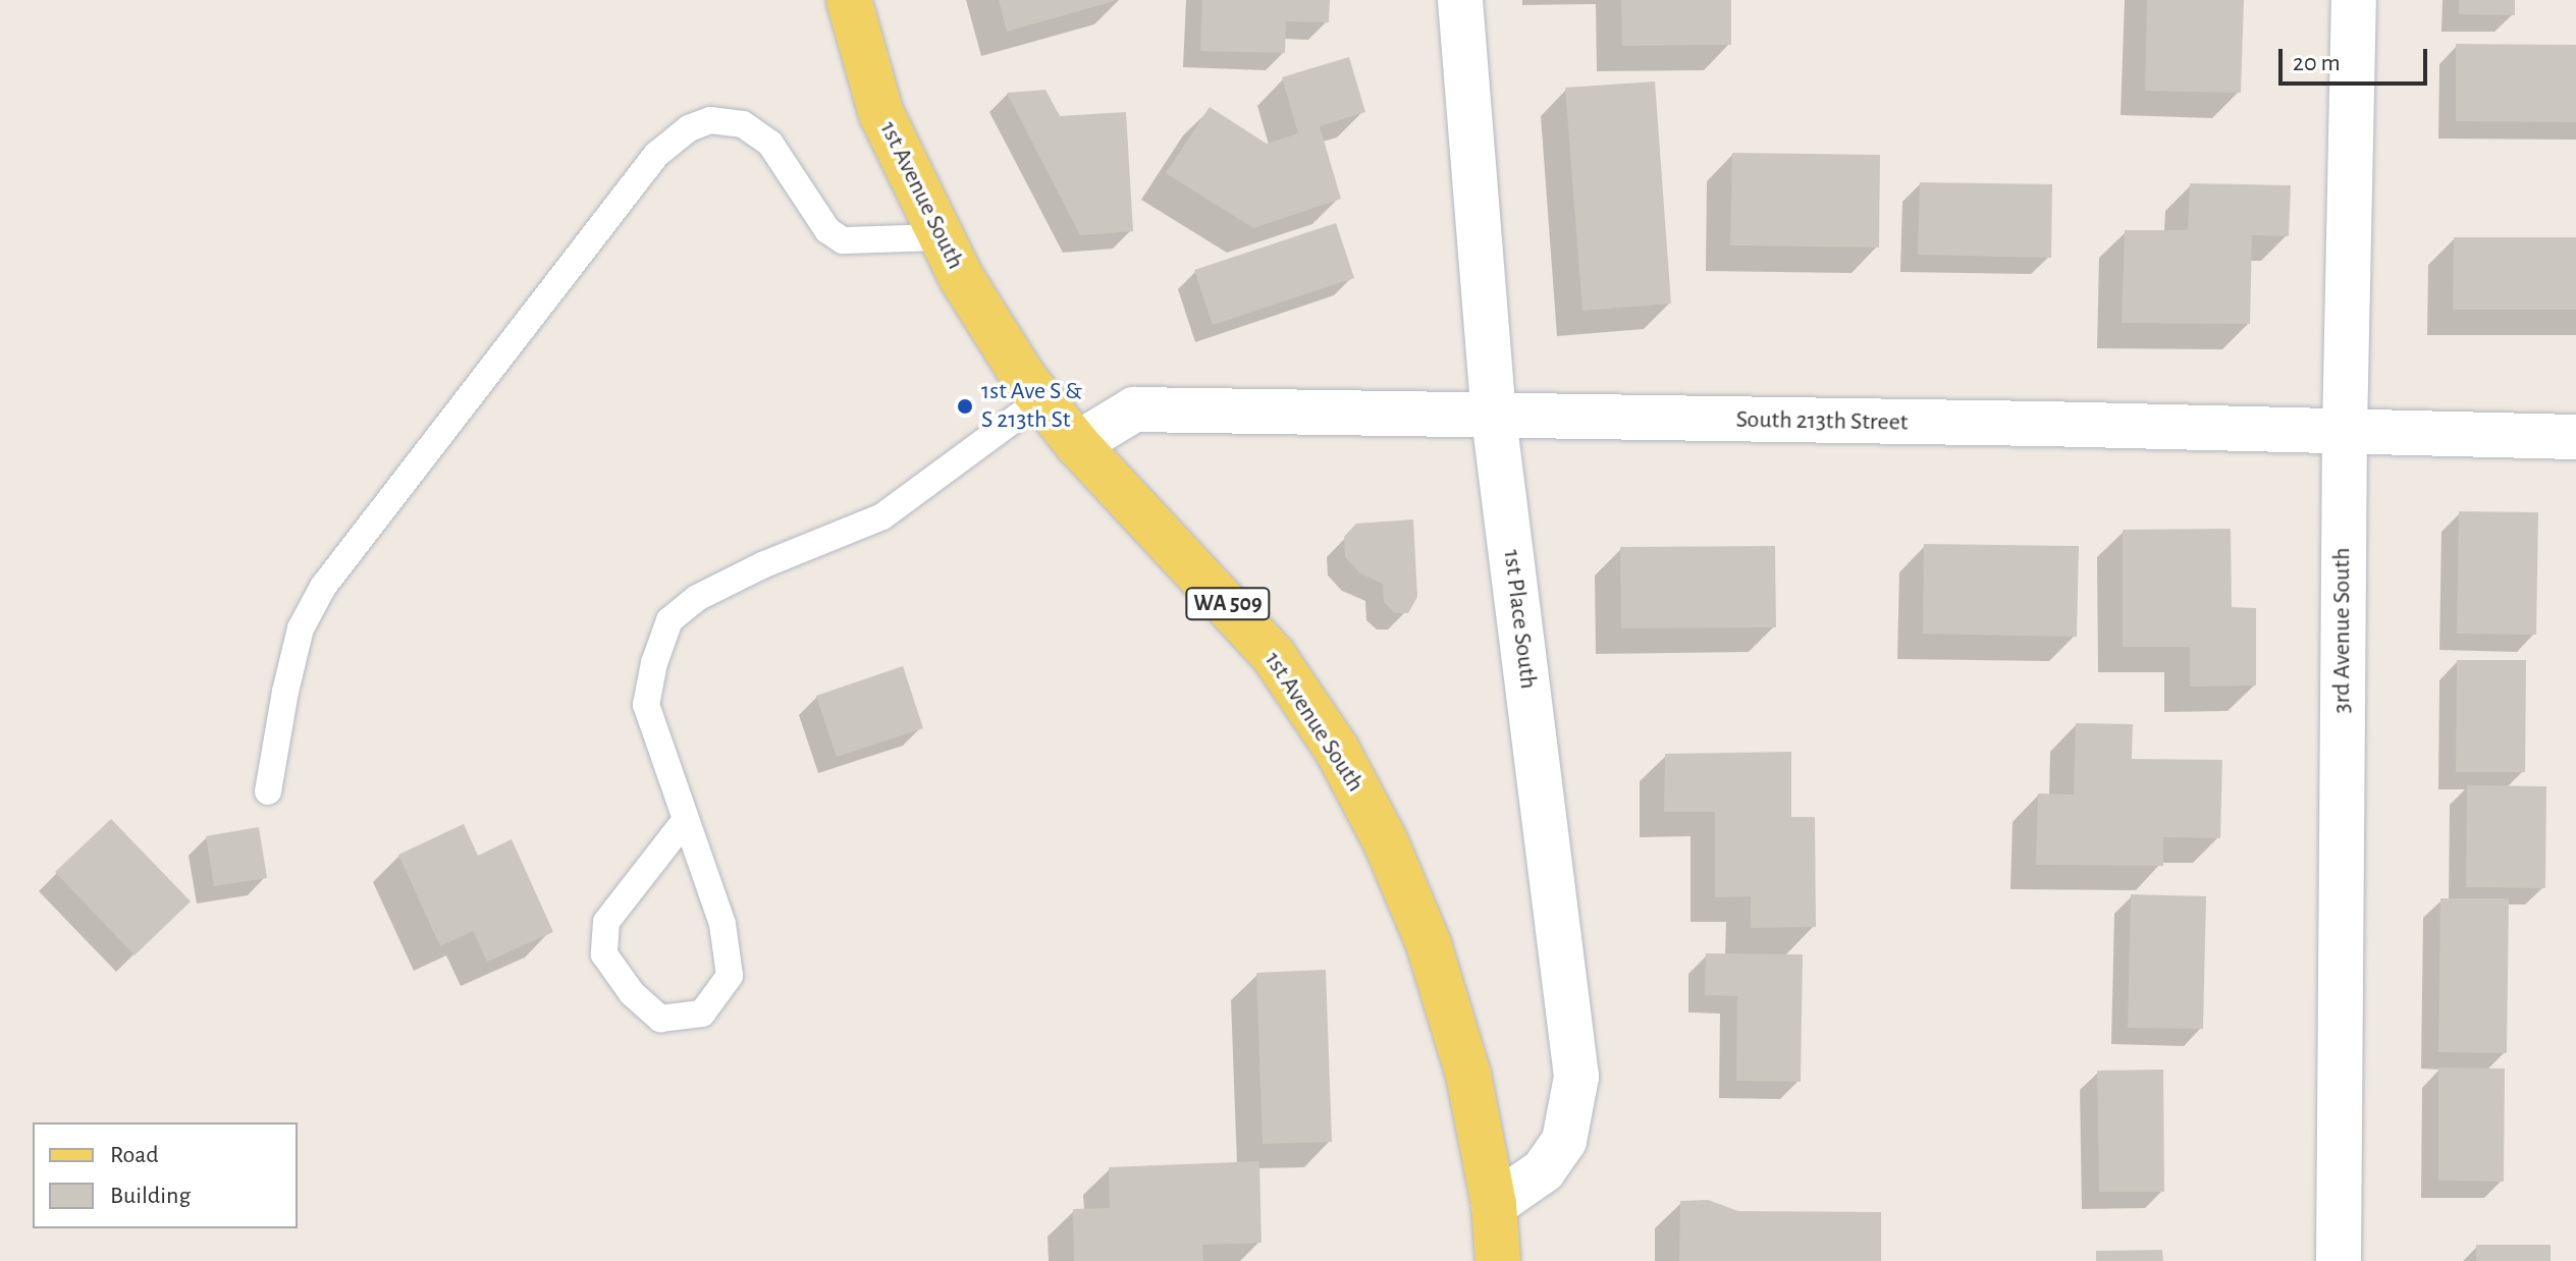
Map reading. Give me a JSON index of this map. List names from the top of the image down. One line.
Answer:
{"streets":{"main road":["1st Avenue South","WA 509"],"street":["South 213th Street","1st Place South","3rd Avenue South"]},"crossings":[["1st Avenue South","South 213th Street"],["1st Avenue South","1st Place South"],["South 213th Street","1st Place South"],["South 213th Street","3rd Avenue South"]],"places":["1st Ave S & S 213th St"],"legend":["Road","Building"],"scale_bar":"20 m"}
